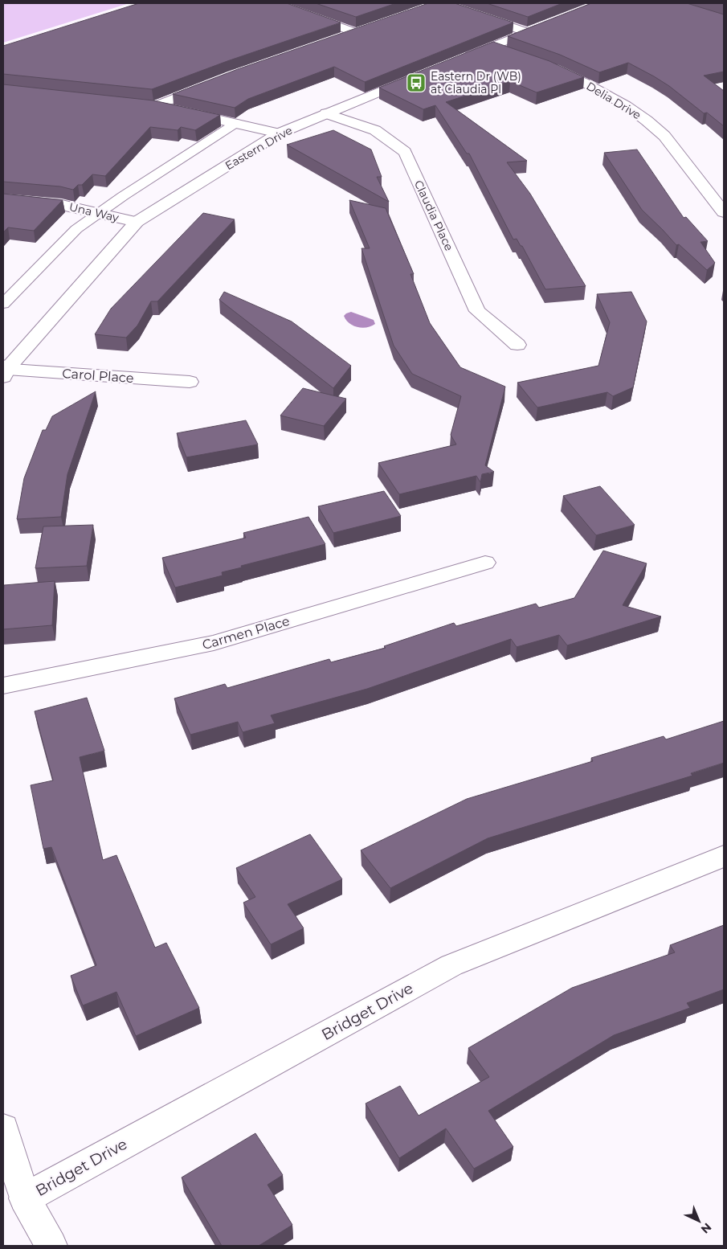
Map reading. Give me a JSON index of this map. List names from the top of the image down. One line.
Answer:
{"streets":{"street":["Delia Drive","Eastern Drive","Una Way","Claudia Place","Carol Place","Carmen Place","Bridget Drive"]},"crossings":[["Eastern Drive","Una Way"],["Eastern Drive","Claudia Place"],["Eastern Drive","Carol Place"]],"places":{"bus stop":["Eastern Dr (WB) at Claudia Pl"]},"north":"bottom right"}
